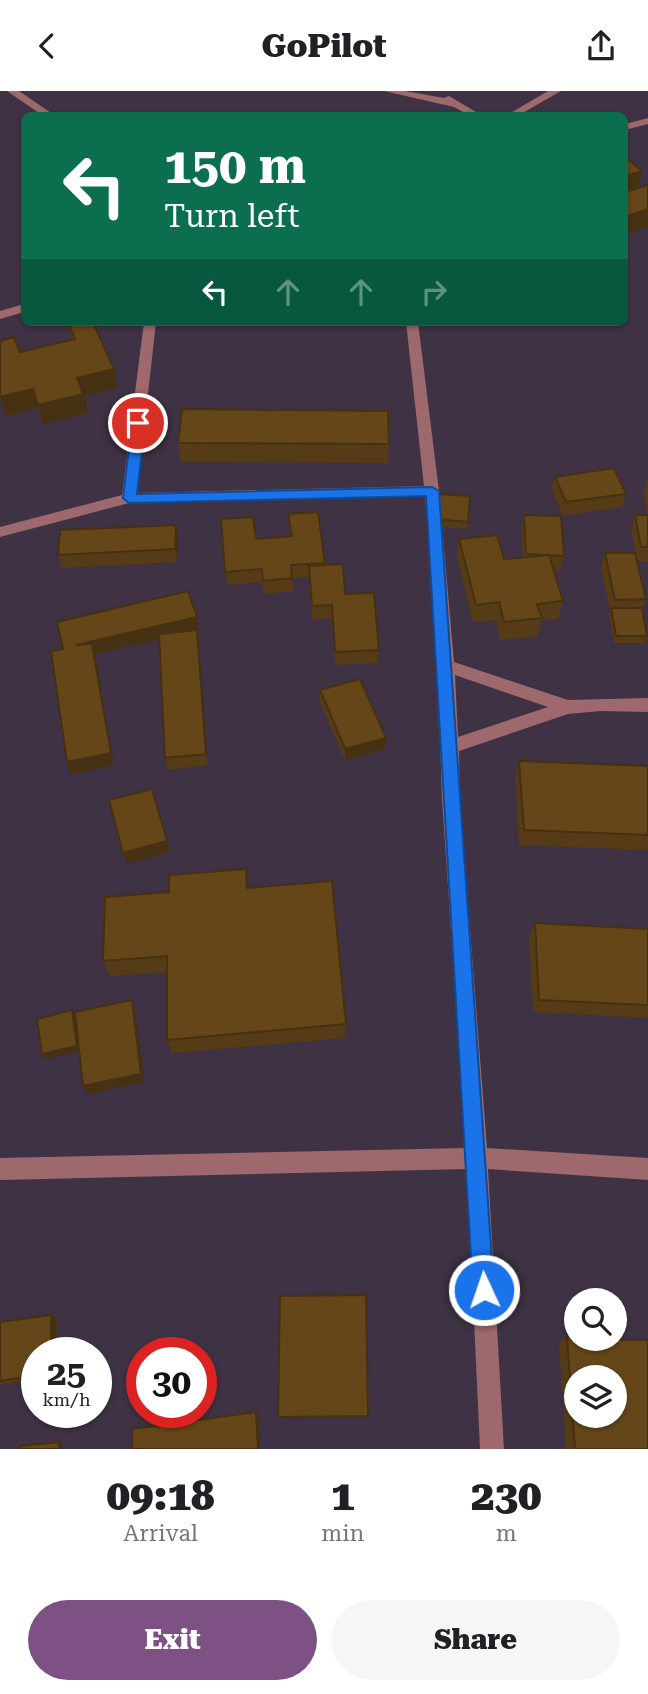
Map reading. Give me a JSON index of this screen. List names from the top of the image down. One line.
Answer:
{"page":{"header":"GoPilot","turn":["150 m","Turn left"],"speed":"25 km/h","limit":"30","eta":["09:18","Arrival","1","min","230","m"],"buttons":["Exit","Share"]}}
